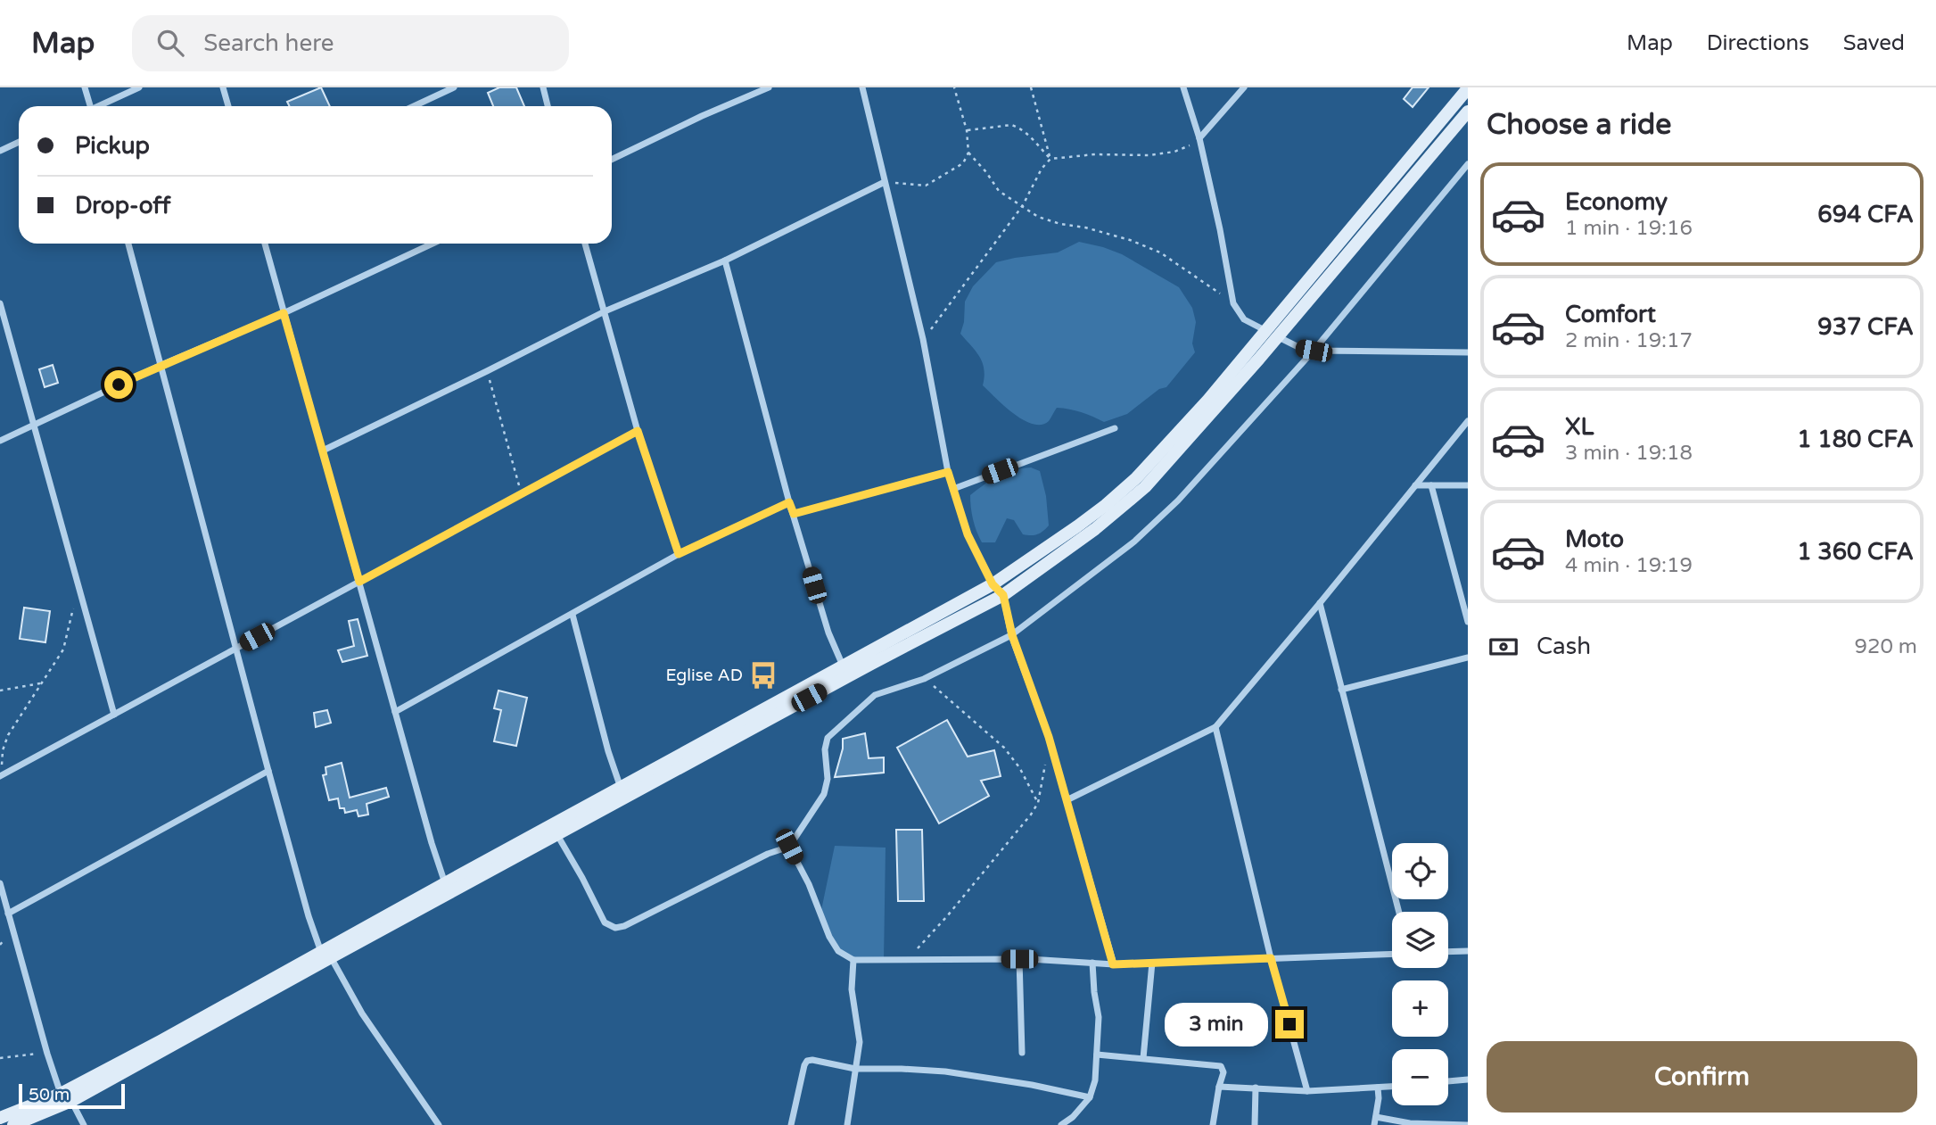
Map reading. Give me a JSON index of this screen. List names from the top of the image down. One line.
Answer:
{"places":{"bus stop":["Eglise AD"]},"scale_bar":"50 m","page":{"header":"Map","search":"Search here","nav":["Map","Directions","Saved"],"heading":"Choose a ride","banner":["Pickup","Drop-off"],"list":[{"name":"Economy","note":"1 min · 19:16","value":"694 CFA"},{"name":"Comfort","note":"2 min · 19:17","value":"937 CFA"},{"name":"XL","note":"3 min · 19:18","value":"1 180 CFA"},{"name":"Moto","note":"4 min · 19:19","value":"1 360 CFA"}],"pay":["Cash","920 m"],"map_buttons":["+","−"],"bubble":"3 min","buttons":"Confirm","scale":"50 m"}}
